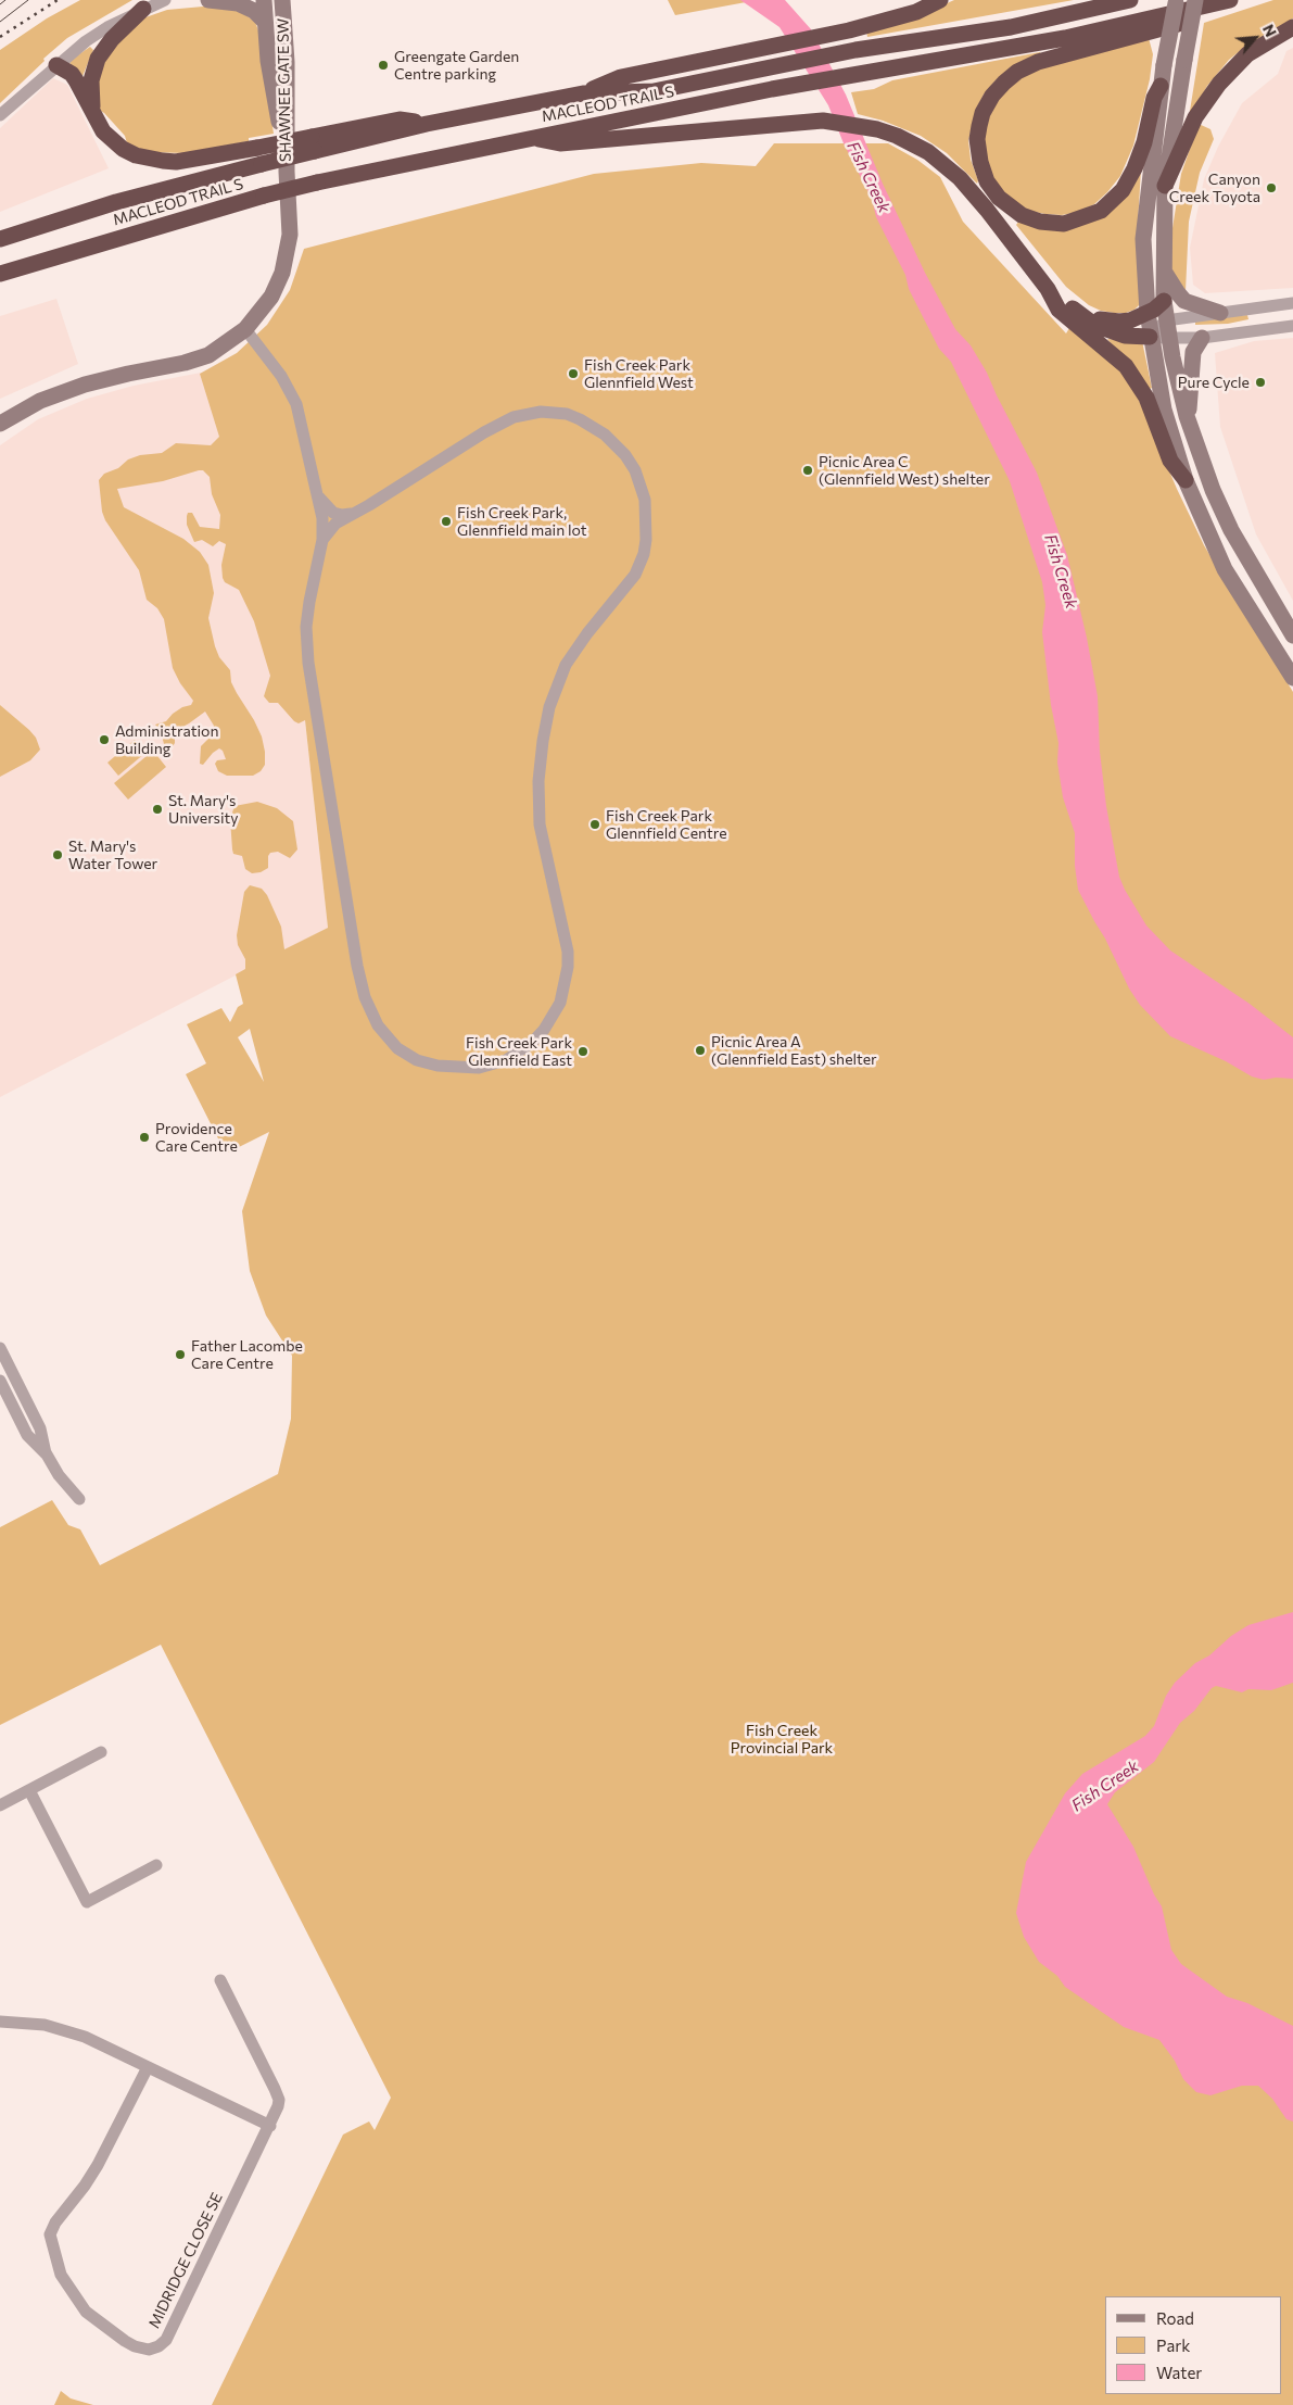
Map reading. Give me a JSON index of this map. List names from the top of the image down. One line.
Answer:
{"streets":{"highway":["MACLEOD TRAIL S"],"main road":["SHAWNEE GATE SW"],"street":["MIDRIDGE CLOSE SE"]},"water":["Fish Creek"],"parks":["Fish Creek Provincial Park"],"places":["Greengate Garden Centre parking","Canyon Creek Toyota","Fish Creek Park Glennfield West","Pure Cycle","Picnic Area C (Glennfield West) shelter","Fish Creek Park, Glennfield main lot","Administration Building","St. Mary's University","Fish Creek Park Glennfield Centre","St. Mary's Water Tower","Picnic Area A (Glennfield East) shelter","Fish Creek Park Glennfield East","Providence Care Centre","Father Lacombe Care Centre"],"legend":["Road","Park","Water"],"north":"top right"}
